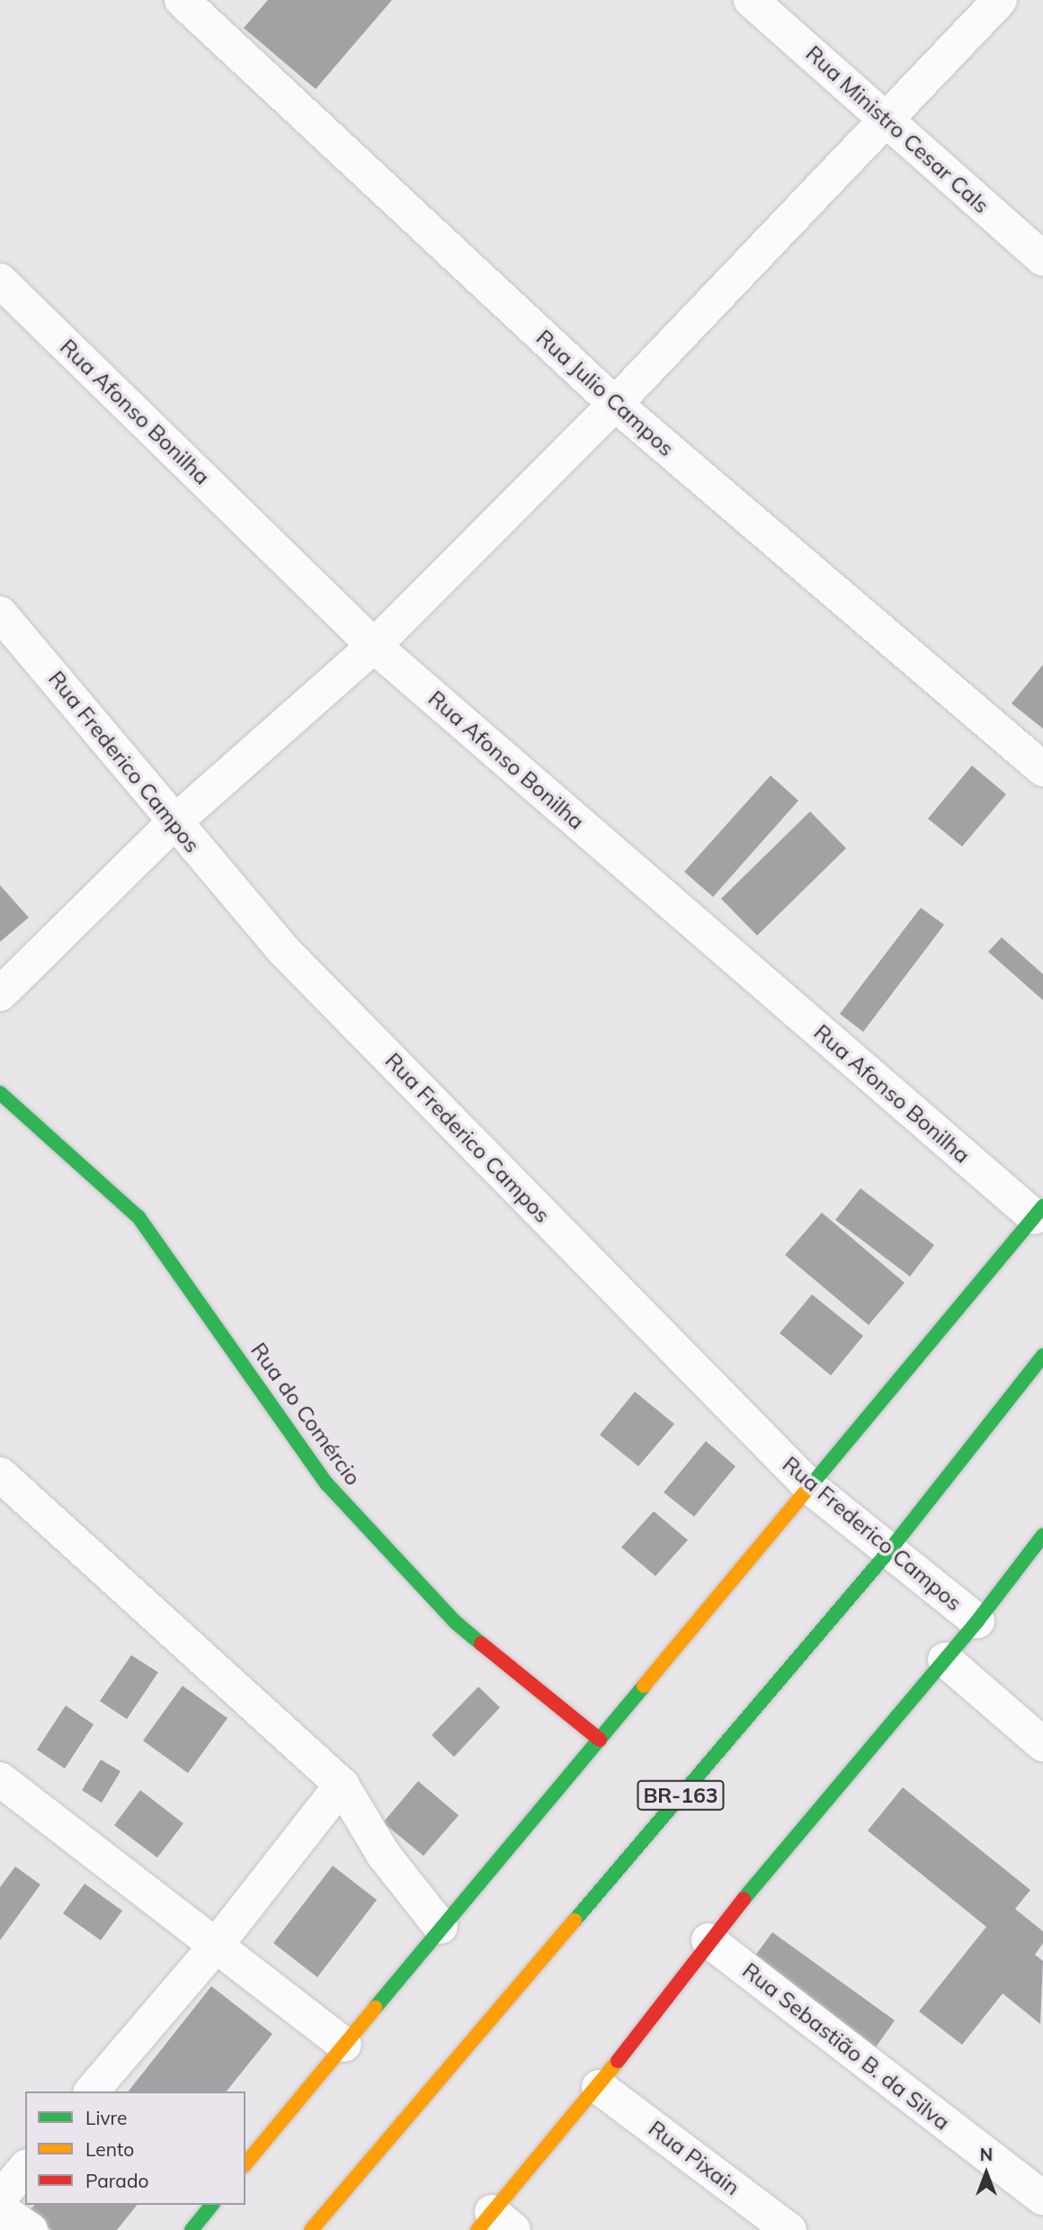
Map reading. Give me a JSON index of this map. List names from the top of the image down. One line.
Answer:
{"streets":{"main road":["Rua do Comércio","BR-163"],"street":["Rua Ministro Cesar Cals","Rua Julio Campos","Rua Afonso Bonilha","Rua Frederico Campos","Rua Sebastião B. da Silva","Rua Pixain"]},"crossings":[["Rua Frederico Campos","BR-163"]],"legend":["Livre","Lento","Parado"],"north":"top"}
